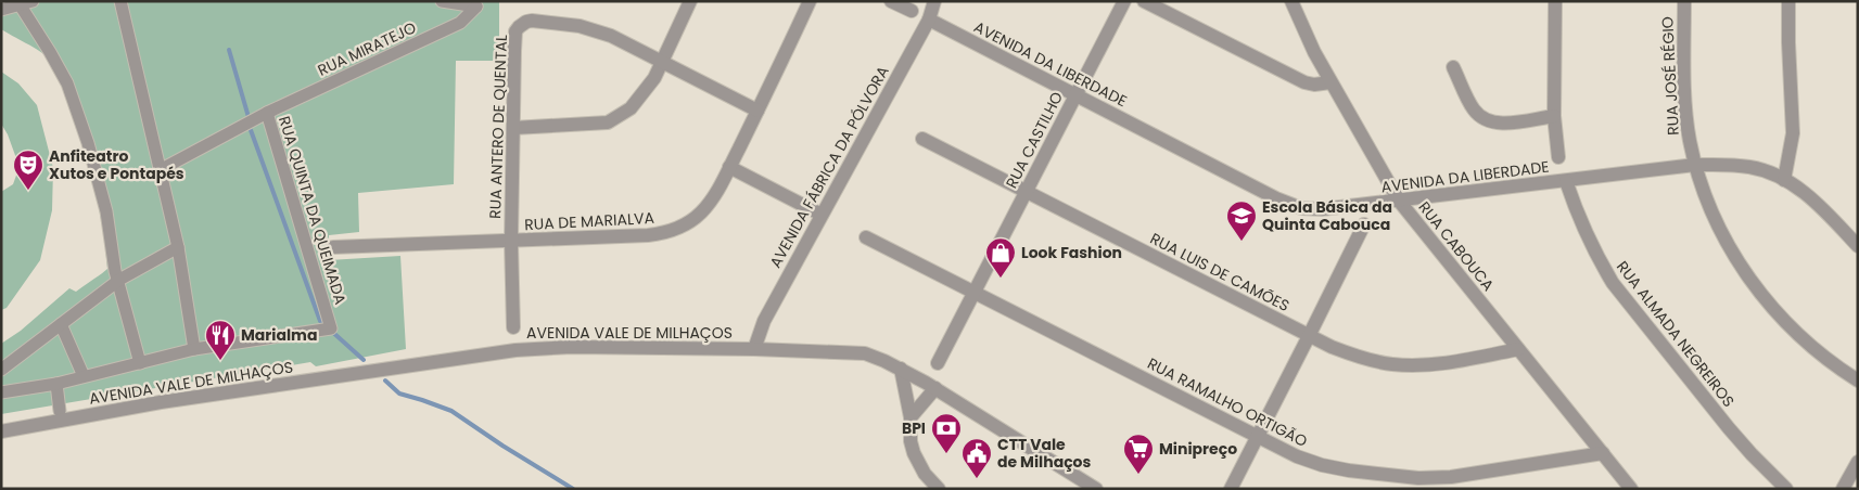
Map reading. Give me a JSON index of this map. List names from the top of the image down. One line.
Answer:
{"streets":{"street":["RUA MIRATEJO","AVENIDA DA LIBERDADE","RUA JOSÉ RÉGIO","RUA ANTERO DE QUENTAL","RUA CASTILHO","AVENIDA FÁBRICA DA PÓLVORA","RUA QUINTA DA QUEIMADA","RUA DE MARIALVA","RUA CABOUCA","RUA LUIS DE CAMÕES","AVENIDA VALE DE MILHAÇOS","RUA ALMADA NEGREIROS","RUA RAMALHO ORTIGÃO"]},"crossings":[["RUA MIRATEJO","RUA QUINTA DA QUEIMADA"],["AVENIDA DA LIBERDADE","RUA JOSÉ RÉGIO"],["AVENIDA DA LIBERDADE","RUA CASTILHO"],["AVENIDA DA LIBERDADE","AVENIDA FÁBRICA DA PÓLVORA"],["AVENIDA DA LIBERDADE","RUA CABOUCA"],["AVENIDA DA LIBERDADE","RUA ALMADA NEGREIROS"],["RUA ANTERO DE QUENTAL","RUA DE MARIALVA"],["RUA CASTILHO","RUA LUIS DE CAMÕES"],["RUA CASTILHO","RUA RAMALHO ORTIGÃO"],["AVENIDA FÁBRICA DA PÓLVORA","AVENIDA VALE DE MILHAÇOS"],["RUA CABOUCA","RUA LUIS DE CAMÕES"],["RUA CABOUCA","RUA RAMALHO ORTIGÃO"]],"places":{"theatre":["Anfiteatro Xutos e Pontapés"],"school or university":["Escola Básica da Quinta Cabouca"],"shop":["Look Fashion"],"restaurant":["Marialma"],"bank":["BPI"],"supermarket":["Minipreço"],"public building":["CTT Vale de Milhaços"]}}
